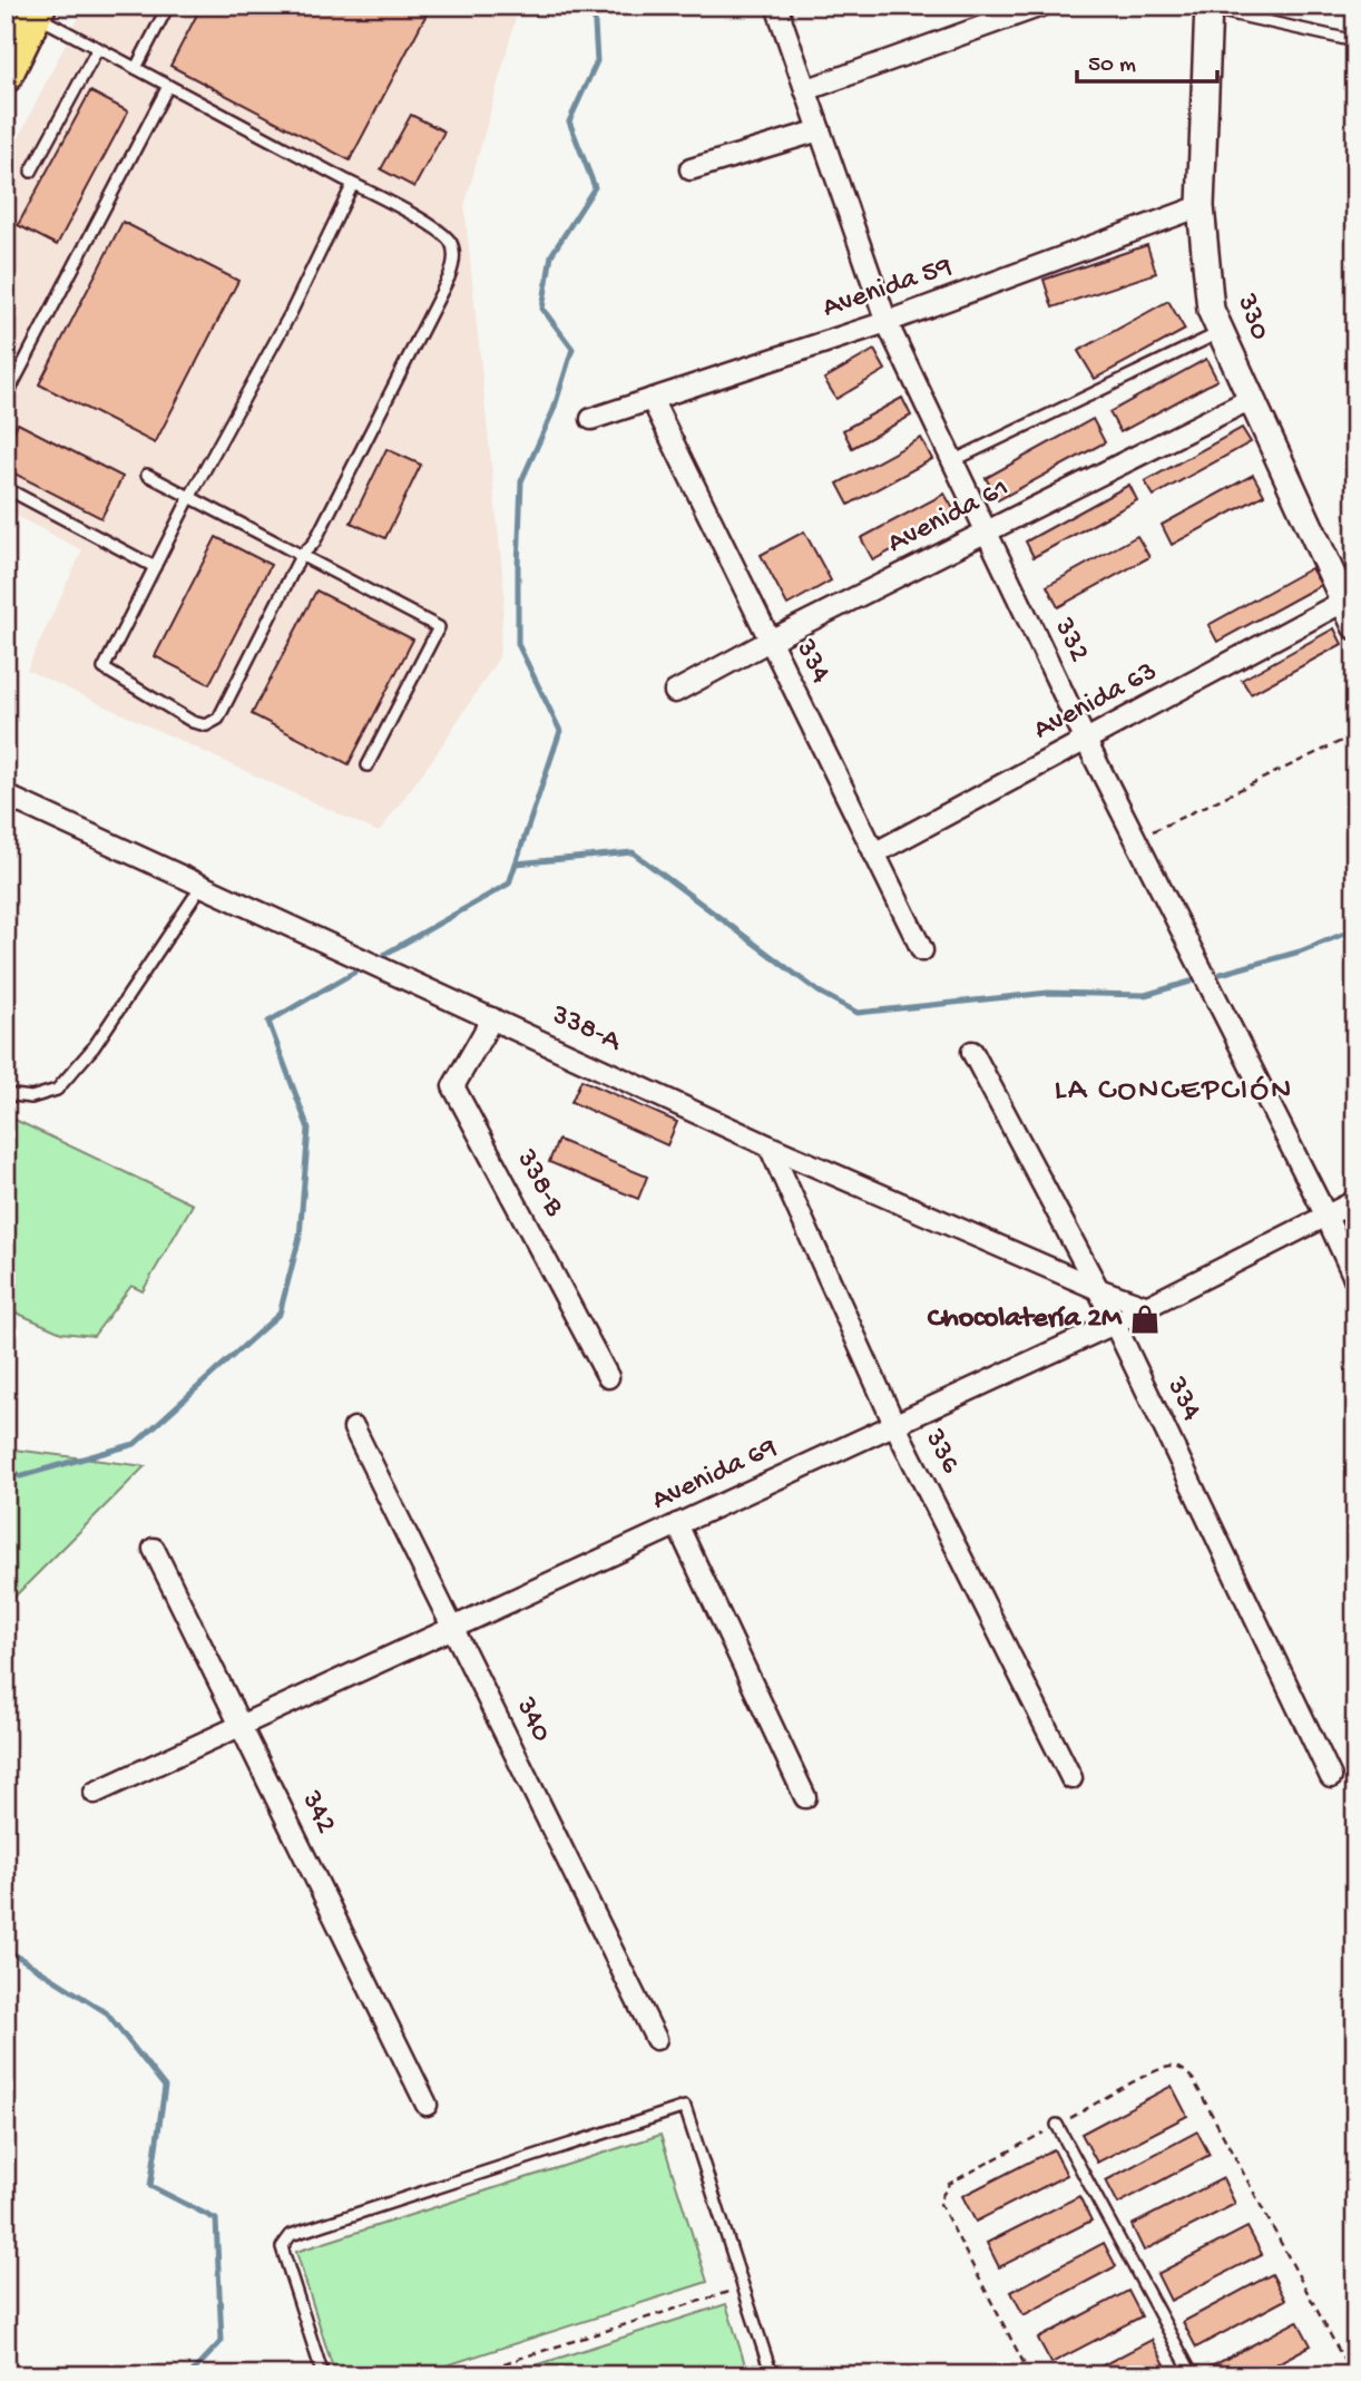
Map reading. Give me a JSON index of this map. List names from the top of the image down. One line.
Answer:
{"streets":{"street":["Avenida 59","330","Avenida 61","332","334","Avenida 63","338-A","338-B","336","Avenida 69","340","342"]},"crossings":[["Avenida 59","330"],["Avenida 59","332"],["Avenida 59","334"],["330","Avenida 61"],["330","Avenida 63"],["Avenida 61","332"],["Avenida 61","334"],["332","Avenida 63"],["332","Avenida 69"],["334","Avenida 63"],["334","338-A"],["334","Avenida 69"],["338-A","338-B"],["338-A","336"],["338-A","Avenida 69"],["336","Avenida 69"],["Avenida 69","340"],["Avenida 69","342"]],"districts":["LA CONCEPCIÓN"],"places":{"shop":["Chocolatería 2M"]},"scale_bar":"50 m"}
